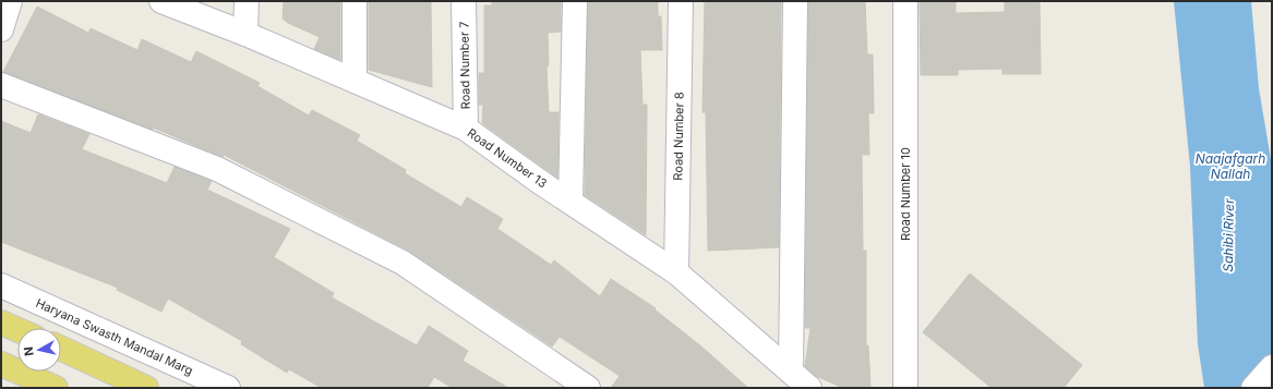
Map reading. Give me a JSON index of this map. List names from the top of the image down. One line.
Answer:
{"streets":{"street":["Road Number 7","Road Number 8","Road Number 13","Road Number 10","Haryana Swasth Mandal Marg"]},"crossings":[["Road Number 7","Road Number 13"],["Road Number 8","Road Number 13"]],"water":["Naajafgarh Nallah","Sahibi River"],"north":"left"}
